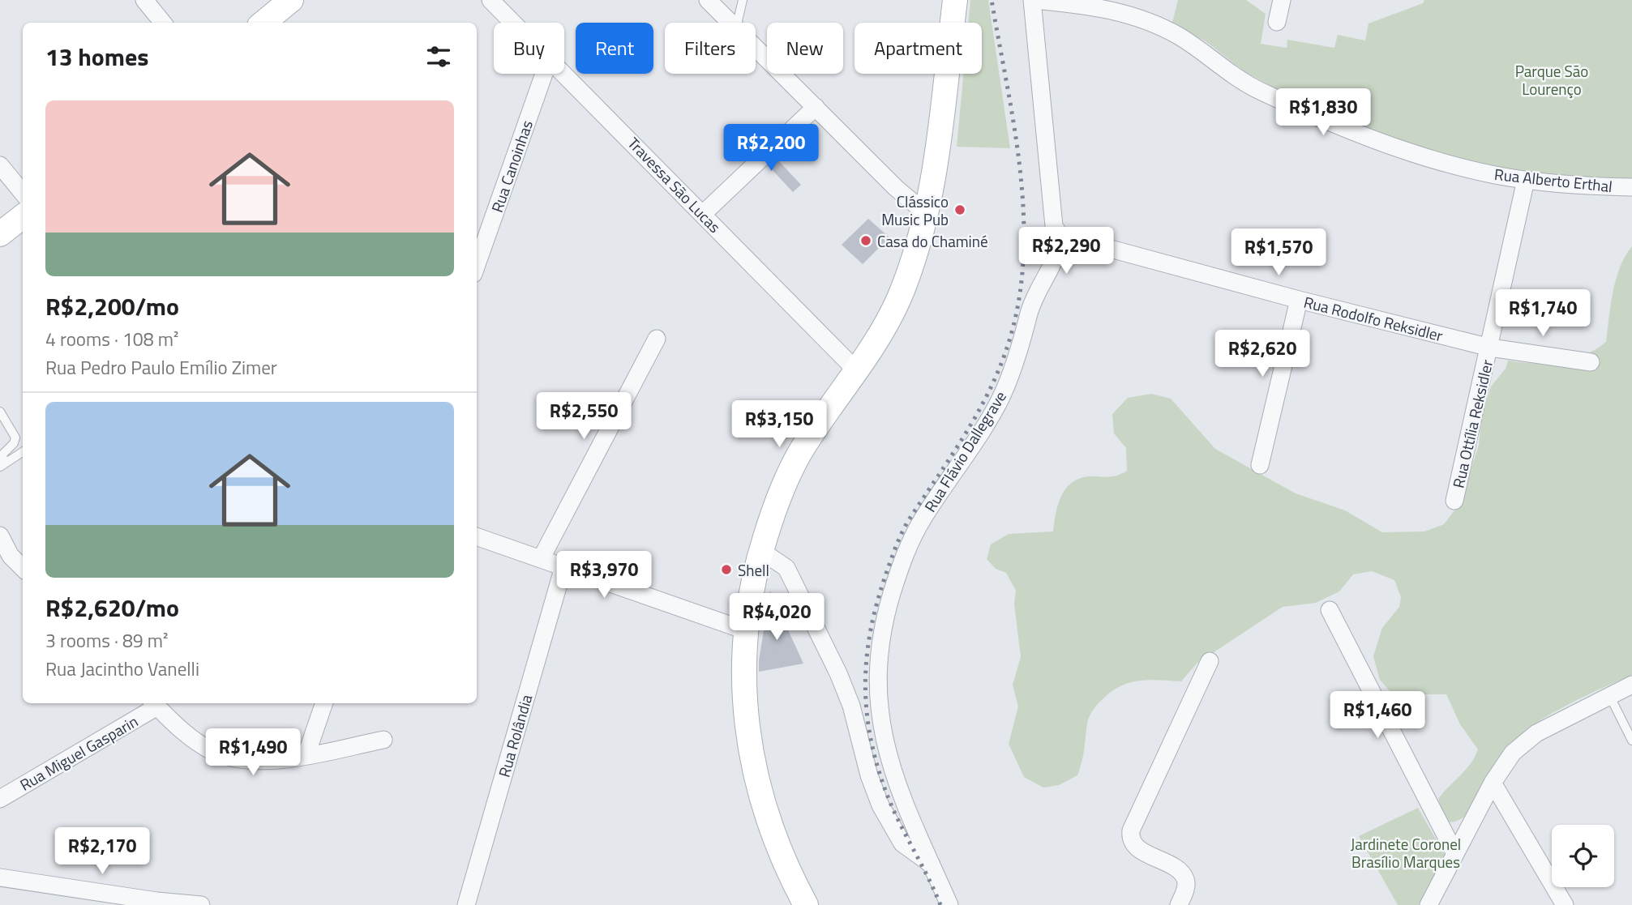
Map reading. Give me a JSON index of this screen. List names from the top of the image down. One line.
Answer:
{"streets":{"street":["Rua Canoinhas","Rua Alberto Erthal","Travessa São Lucas","Rua Rodolfo Reksidler","Rua Ottília Reksidler","Rua Flávio Dallegrave","Rua Rolândia","Rua Miguel Gasparin"]},"crossings":[["Rua Alberto Erthal","Rua Ottília Reksidler"],["Rua Alberto Erthal","Rua Flávio Dallegrave"],["Rua Rodolfo Reksidler","Rua Ottília Reksidler"],["Rua Rodolfo Reksidler","Rua Flávio Dallegrave"]],"parks":["Parque São Lourenço","Jardinete Coronel Brasílio Marques"],"places":["Clássico Music Pub","Casa do Chaminé","Shell"],"page":{"chip":["Buy","Rent","Filters","New","Apartment"],"heading":"13 homes","price":["R$1,830","R$2,200","R$2,290","R$1,570","R$1,740","R$2,620","R$2,550","R$3,150","R$3,970","R$4,020","R$1,460","R$1,490","R$2,170"],"list":[{"name":"R$2,200/mo","note":"4 rooms · 108 m² · Rua Pedro Paulo Emílio Zimer"},{"name":"R$2,620/mo","note":"3 rooms · 89 m² · Rua Jacintho Vanelli"}]}}
